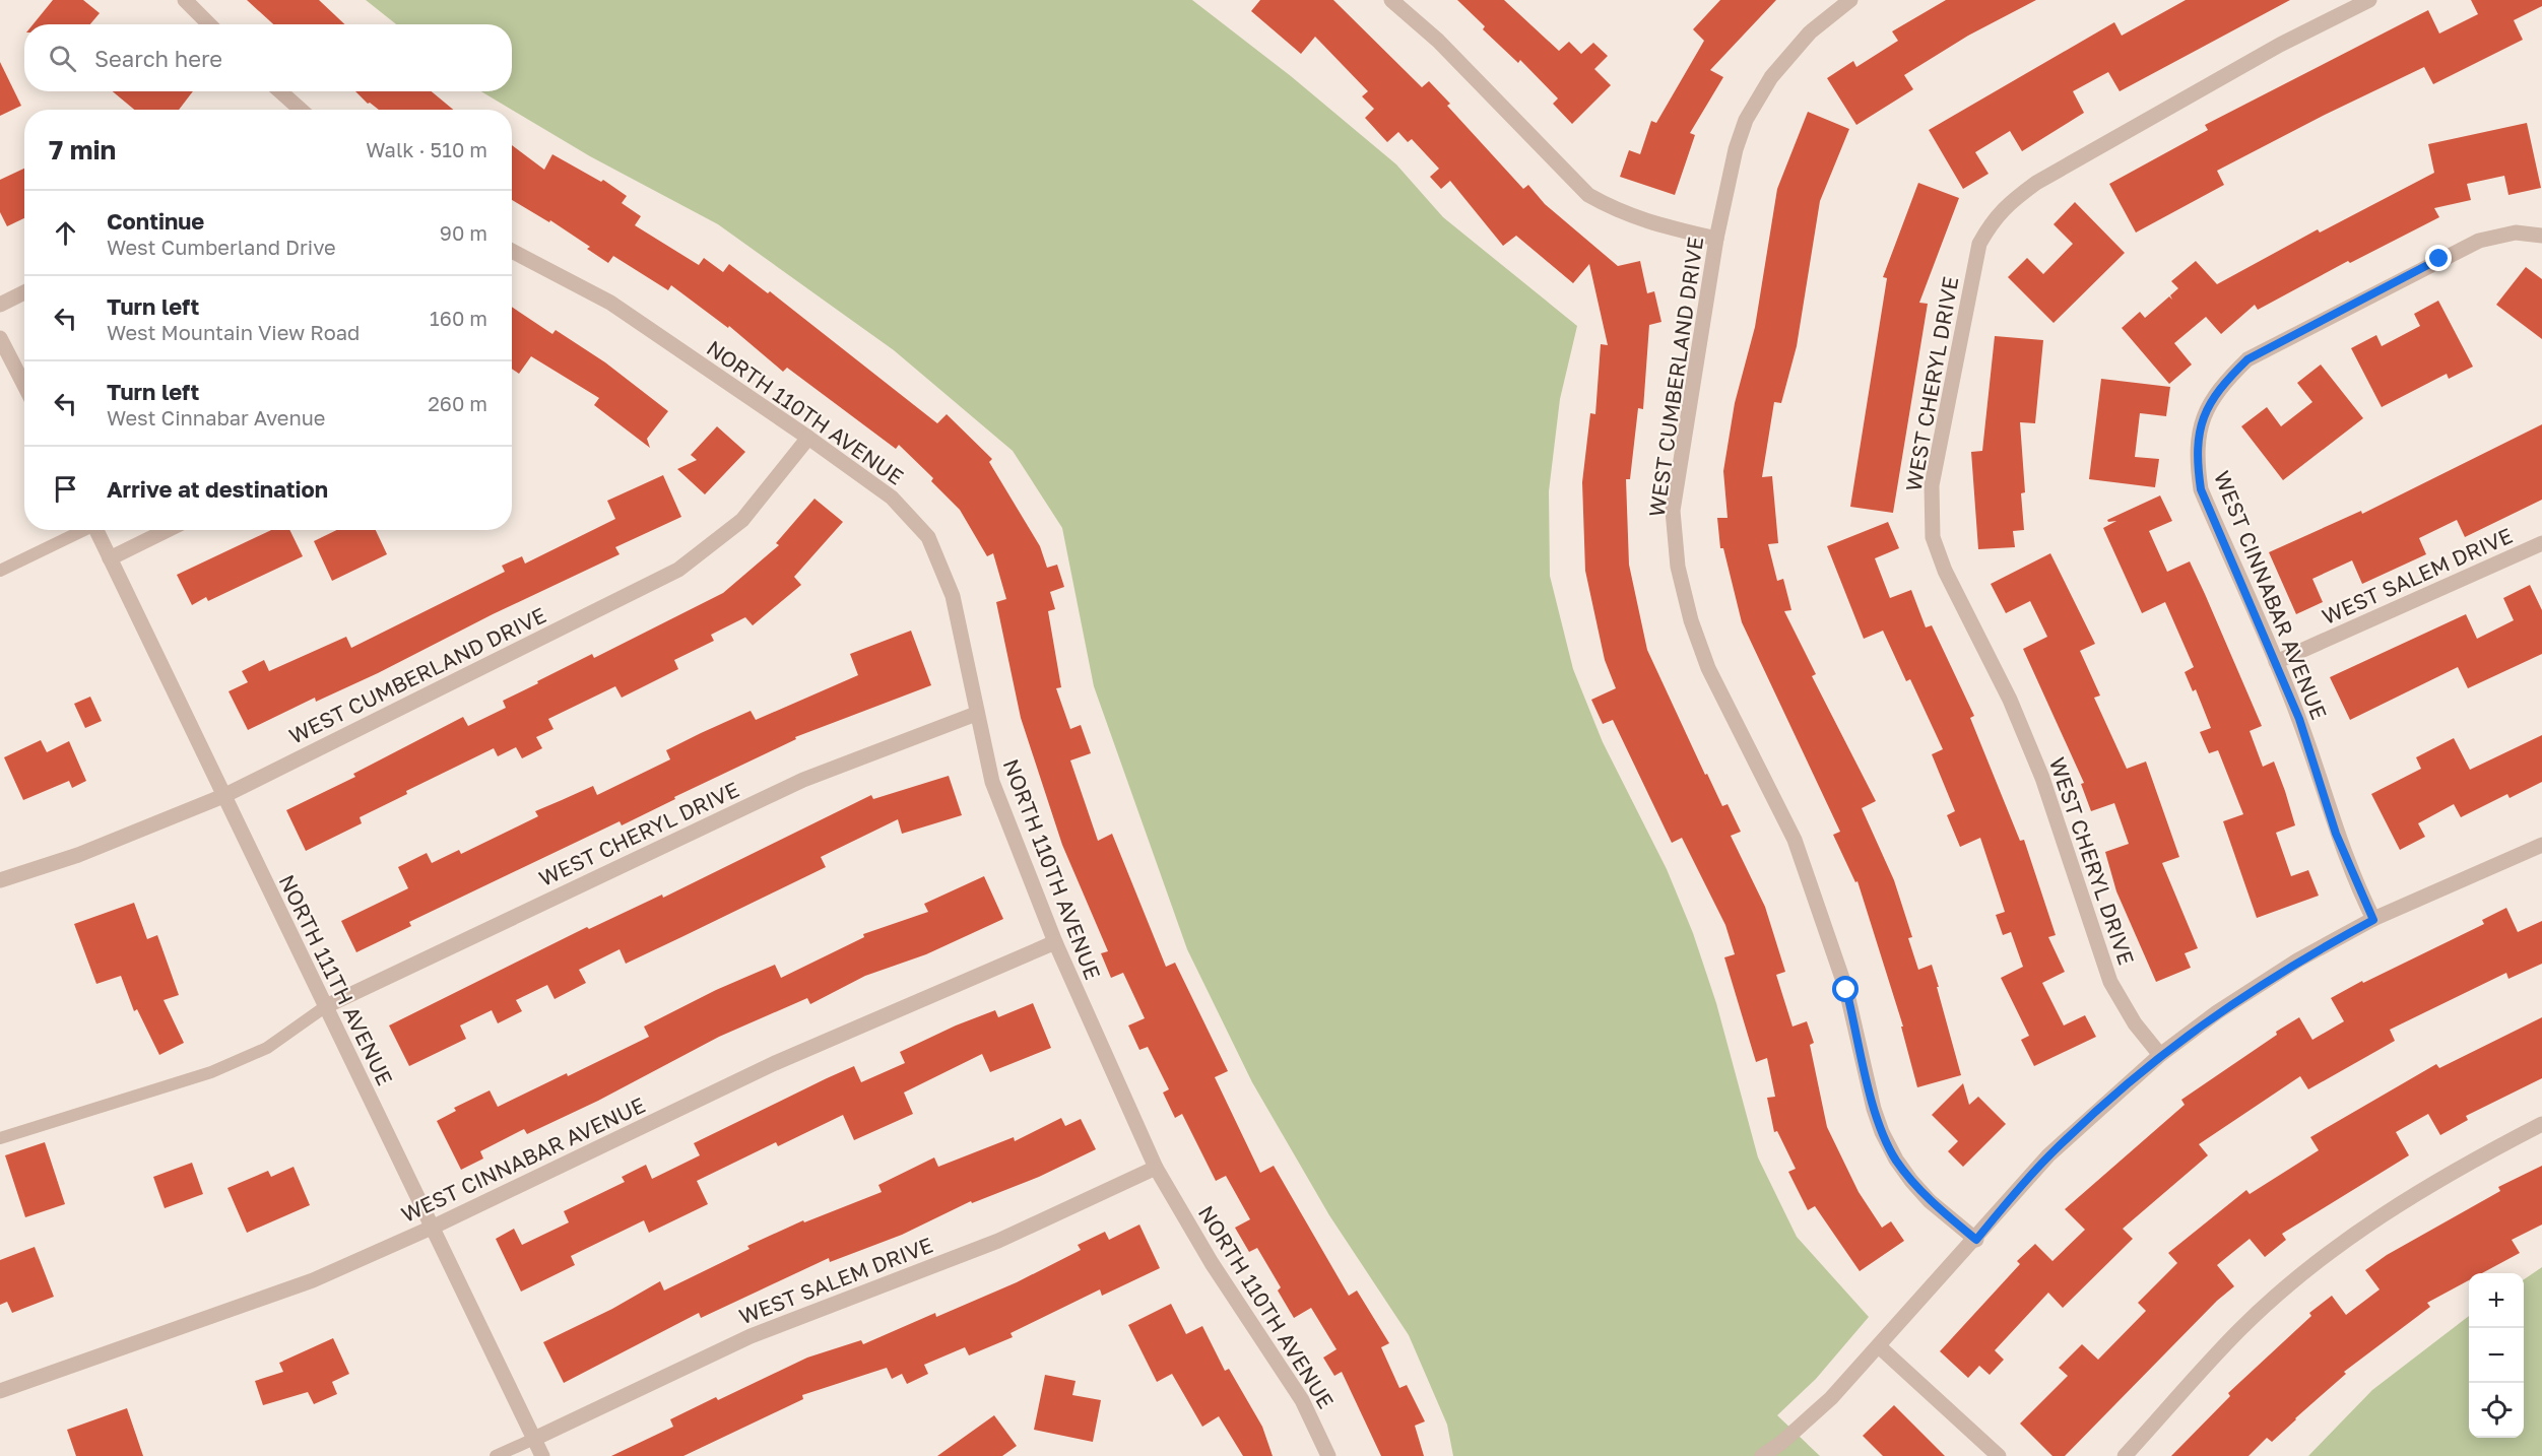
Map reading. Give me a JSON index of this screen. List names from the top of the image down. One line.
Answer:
{"streets":{"street":["WEST CUMBERLAND DRIVE","WEST CHERYL DRIVE","NORTH 110TH AVENUE","WEST SALEM DRIVE","WEST CINNABAR AVENUE","NORTH 111TH AVENUE"]},"crossings":[["WEST CUMBERLAND DRIVE","NORTH 110TH AVENUE"],["WEST CUMBERLAND DRIVE","NORTH 111TH AVENUE"],["WEST CHERYL DRIVE","NORTH 110TH AVENUE"],["WEST CHERYL DRIVE","NORTH 111TH AVENUE"],["NORTH 110TH AVENUE","WEST SALEM DRIVE"],["NORTH 110TH AVENUE","WEST CINNABAR AVENUE"],["WEST SALEM DRIVE","WEST CINNABAR AVENUE"],["WEST SALEM DRIVE","NORTH 111TH AVENUE"],["WEST CINNABAR AVENUE","NORTH 111TH AVENUE"]],"page":{"search":"Search here","heading":["7 min","Walk · 510 m"],"list":[["Continue","West Cumberland Drive","90 m"],["Turn left","West Mountain View Road","160 m"],["Turn left","West Cinnabar Avenue","260 m"],"Arrive at destination"],"map_buttons":["+","−"]}}
